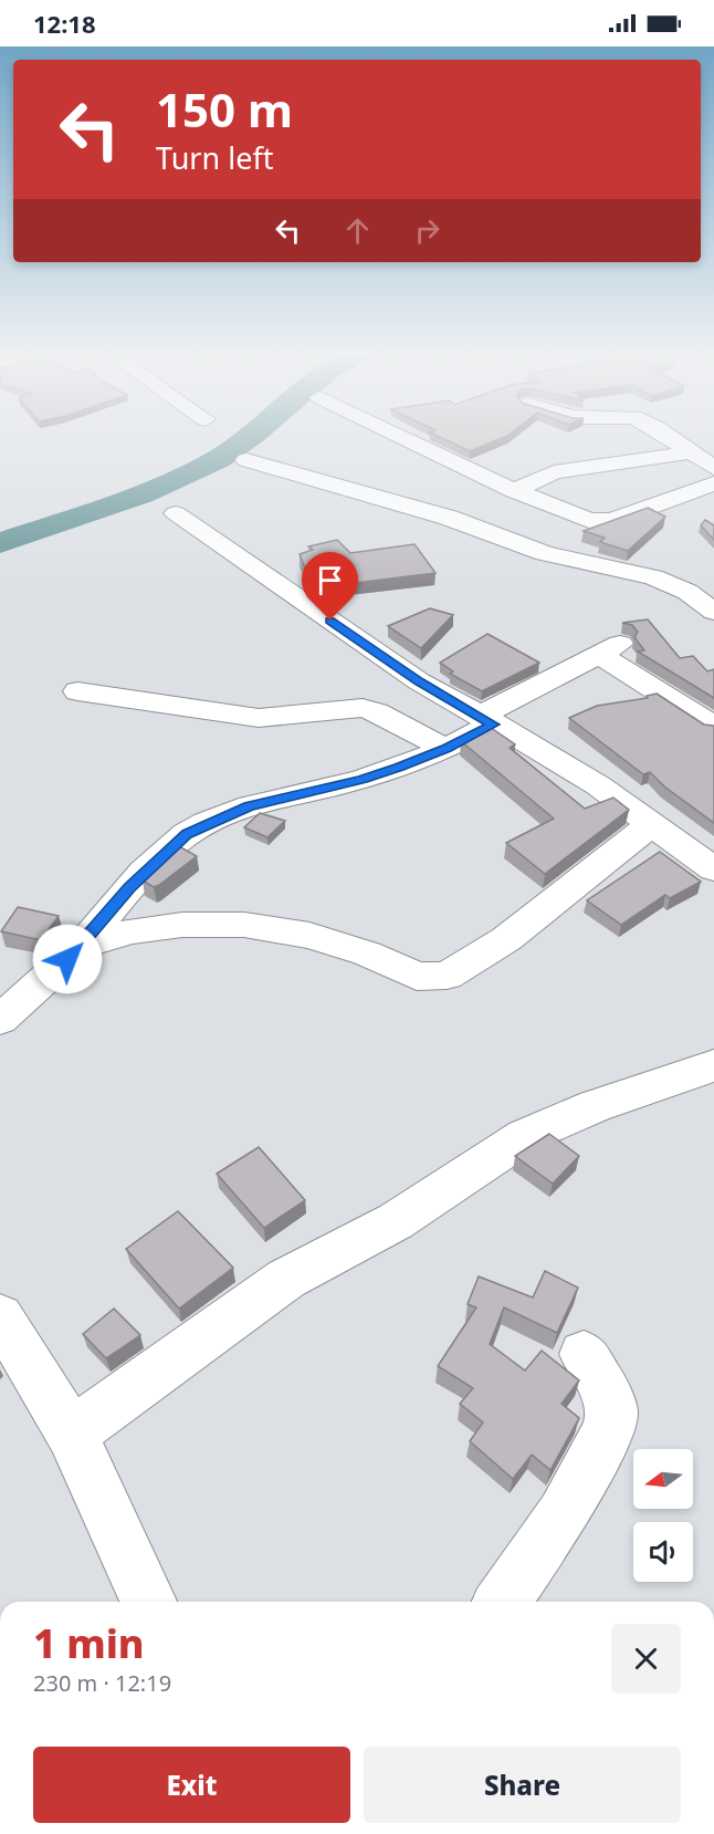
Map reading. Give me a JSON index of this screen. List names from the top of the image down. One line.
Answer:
{"north":"left","page":{"status":"12:18","turn":["150 m","Turn left"],"heading":["1 min","230 m · 12:19"],"buttons":["Exit","Share"]}}
